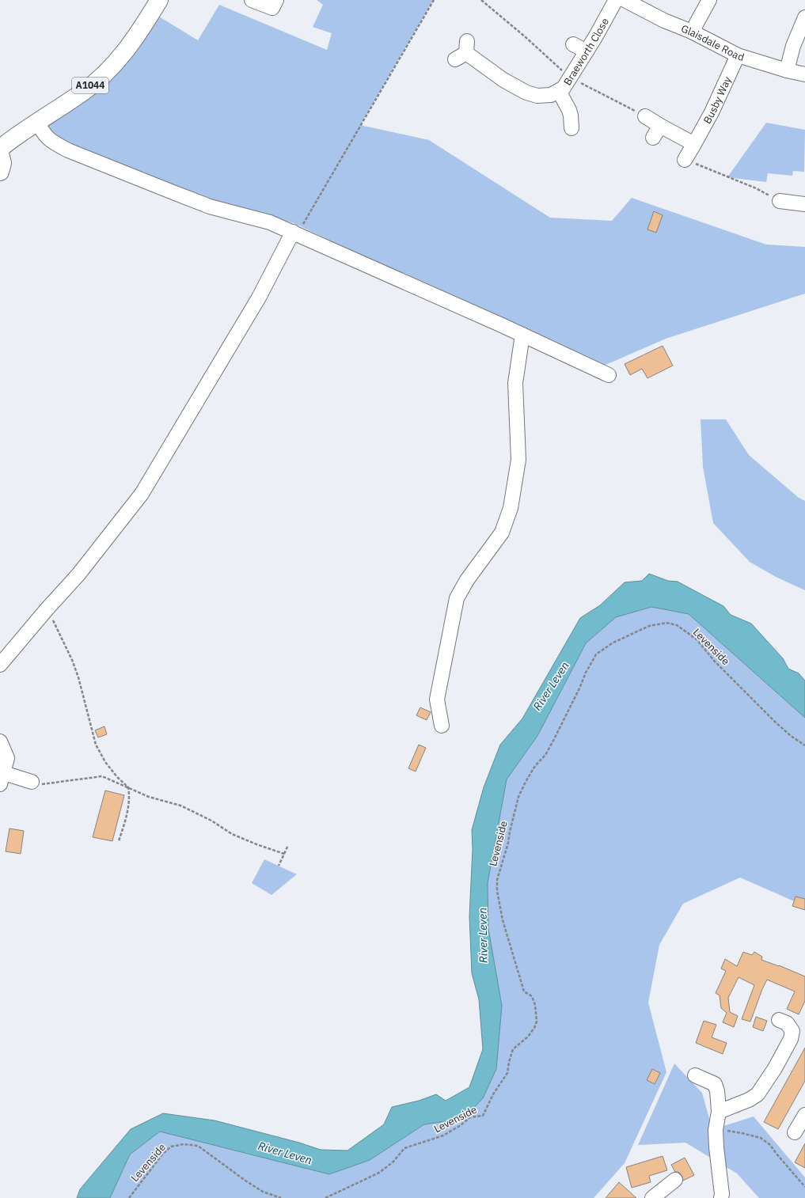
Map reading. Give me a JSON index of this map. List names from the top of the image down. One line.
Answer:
{"streets":{"main road":["A1044"],"street":["Glaisdale Road","Braeworth Close","Busby Way"],"path":["Levenside"]},"crossings":[["Glaisdale Road","Busby Way"]],"water":["River Leven"]}
